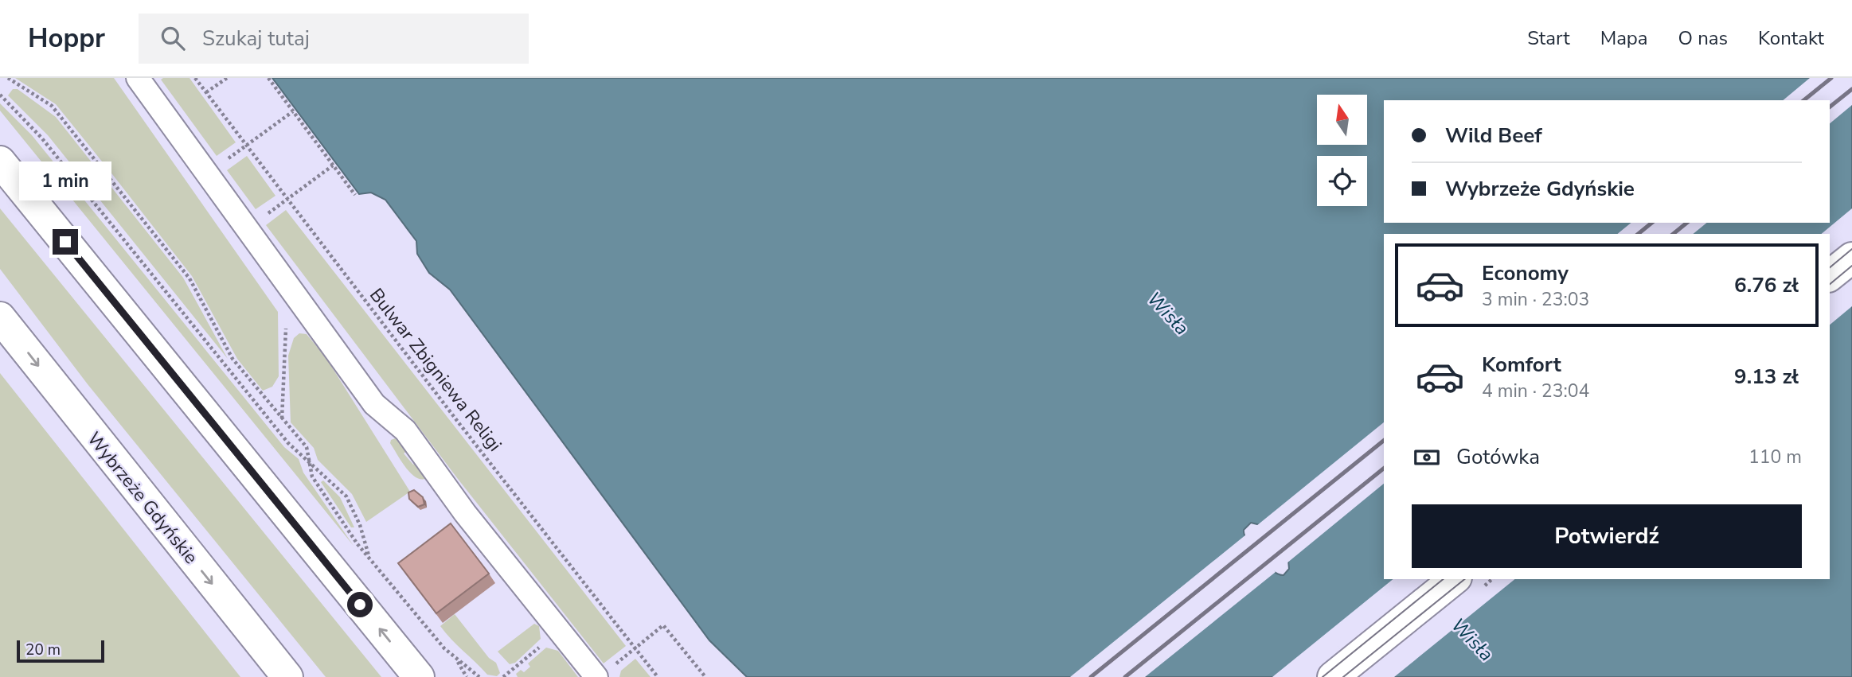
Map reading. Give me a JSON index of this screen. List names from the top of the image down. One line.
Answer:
{"streets":{"main road":["Wybrzeże Gdyńskie"],"path":["Bulwar Zbigniewa Religi"]},"water":["Wisła"],"scale_bar":"20 m","north":"top","page":{"header":"Hoppr","search":"Szukaj tutaj","nav":["Start","Mapa","O nas","Kontakt"],"banner":["Wild Beef","Wybrzeże Gdyńskie"],"bubble":"1 min","list":[{"name":"Economy","note":"3 min · 23:03","value":"6.76 zł"},{"name":"Komfort","note":"4 min · 23:04","value":"9.13 zł"}],"pay":["Gotówka","110 m"],"buttons":"Potwierdź","scale":"20 m"}}
